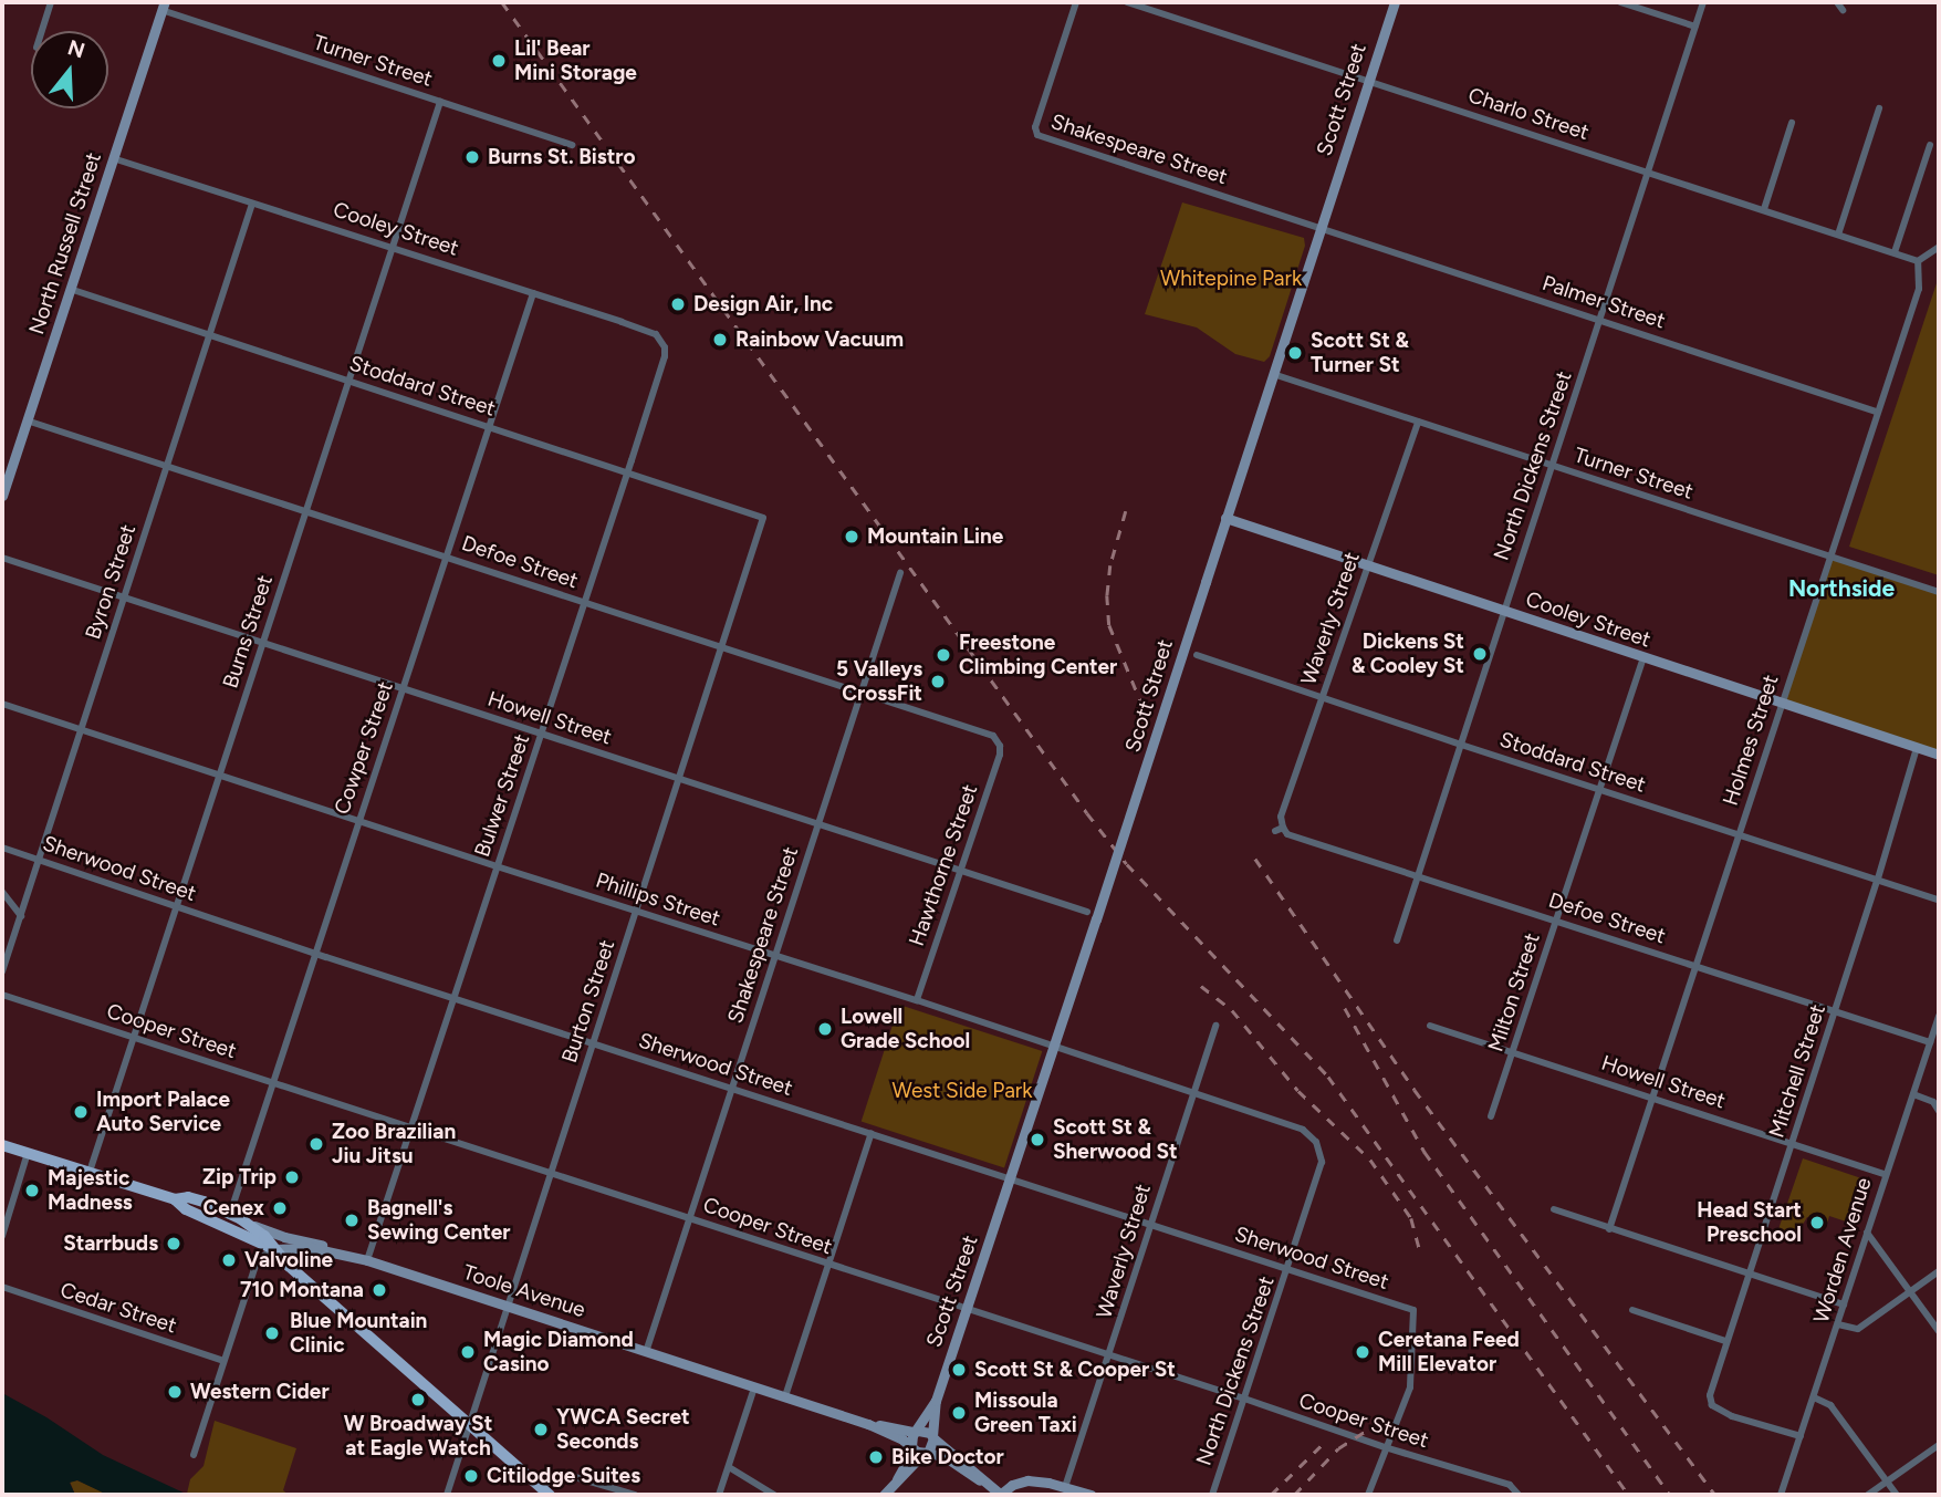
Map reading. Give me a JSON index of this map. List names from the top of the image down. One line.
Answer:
{"streets":{"street":["Turner Street","Scott Street","Charlo Street","Shakespeare Street","Cooley Street","North Russell Street","Palmer Street","Stoddard Street","North Dickens Street","Defoe Street","Byron Street","Waverly Street","Burns Street","Howell Street","Holmes Street","Cowper Street","Bulwer Street","Hawthorne Street","Sherwood Street","Phillips Street","Milton Street","Burton Street","Cooper Street","Mitchell Street","Worden Avenue","Toole Avenue","Cedar Street"]},"crossings":[["Turner Street","Scott Street"],["Turner Street","North Russell Street"],["Turner Street","North Dickens Street"],["Turner Street","Waverly Street"],["Turner Street","Burns Street"],["Turner Street","Holmes Street"],["Scott Street","Charlo Street"],["Scott Street","Shakespeare Street"],["Scott Street","Cooley Street"],["Scott Street","Palmer Street"],["Scott Street","Sherwood Street"],["Scott Street","Phillips Street"],["Scott Street","Cooper Street"],["Charlo Street","North Dickens Street"],["Charlo Street","Holmes Street"],["Shakespeare Street","Palmer Street"],["Shakespeare Street","Defoe Street"],["Shakespeare Street","Howell Street"],["Shakespeare Street","Sherwood Street"],["Shakespeare Street","Phillips Street"],["Shakespeare Street","Cooper Street"],["Shakespeare Street","Toole Avenue"],["Cooley Street","North Russell Street"],["Cooley Street","North Dickens Street"],["Cooley Street","Byron Street"],["Cooley Street","Waverly Street"],["Cooley Street","Burns Street"],["Cooley Street","Holmes Street"],["Cooley Street","Cowper Street"],["Cooley Street","Bulwer Street"],["Cooley Street","Milton Street"],["Cooley Street","Mitchell Street"],["North Russell Street","Stoddard Street"],["North Russell Street","Defoe Street"],["Palmer Street","North Dickens Street"],["Palmer Street","Holmes Street"],["Stoddard Street","North Dickens Street"],["Stoddard Street","Byron Street"],["Stoddard Street","Waverly Street"],["Stoddard Street","Burns Street"],["Stoddard Street","Holmes Street"],["Stoddard Street","Cowper Street"],["Stoddard Street","Bulwer Street"],["Stoddard Street","Milton Street"],["Stoddard Street","Burton Street"],["Stoddard Street","Mitchell Street"],["North Dickens Street","Defoe Street"],["North Dickens Street","Sherwood Street"],["North Dickens Street","Phillips Street"],["North Dickens Street","Cooper Street"],["Defoe Street","Byron Street"],["Defoe Street","Waverly Street"],["Defoe Street","Burns Street"],["Defoe Street","Holmes Street"],["Defoe Street","Cowper Street"],["Defoe Street","Bulwer Street"],["Defoe Street","Hawthorne Street"],["Defoe Street","Milton Street"],["Defoe Street","Burton Street"],["Defoe Street","Mitchell Street"],["Defoe Street","Worden Avenue"],["Byron Street","Howell Street"],["Byron Street","Sherwood Street"],["Byron Street","Phillips Street"],["Waverly Street","Sherwood Street"],["Waverly Street","Phillips Street"],["Waverly Street","Cooper Street"],["Waverly Street","Toole Avenue"],["Burns Street","Howell Street"],["Burns Street","Sherwood Street"],["Burns Street","Phillips Street"],["Burns Street","Cooper Street"],["Howell Street","Holmes Street"],["Howell Street","Cowper Street"],["Howell Street","Bulwer Street"],["Howell Street","Hawthorne Street"],["Howell Street","Milton Street"],["Howell Street","Burton Street"],["Howell Street","Mitchell Street"],["Howell Street","Worden Avenue"],["Cowper Street","Sherwood Street"],["Cowper Street","Phillips Street"],["Cowper Street","Cooper Street"],["Cowper Street","Toole Avenue"],["Bulwer Street","Sherwood Street"],["Bulwer Street","Phillips Street"],["Bulwer Street","Cooper Street"],["Bulwer Street","Toole Avenue"],["Hawthorne Street","Phillips Street"],["Sherwood Street","Burton Street"],["Sherwood Street","Cooper Street"],["Phillips Street","Burton Street"],["Burton Street","Cooper Street"],["Burton Street","Toole Avenue"],["Mitchell Street","Worden Avenue"]],"districts":["Northside"],"parks":["Whitepine Park","West Side Park"],"places":["Lil' Bear Mini Storage","Burns St. Bistro","Design Air, Inc","Rainbow Vacuum","Scott St & Turner St","Mountain Line","Dickens St & Cooley St","Freestone Climbing Center","5 Valleys CrossFit","Lowell Grade School","Import Palace Auto Service","Scott St & Sherwood St","Zoo Brazilian Jiu Jitsu","Zip Trip","Majestic Madness","Cenex","Bagnell's Sewing Center","Head Start Preschool","Starrbuds","Valvoline","710 Montana","Blue Mountain Clinic","Magic Diamond Casino","Ceretana Feed Mill Elevator","Scott St & Cooper St","Western Cider","W Broadway St at Eagle Watch","Missoula Green Taxi","YWCA Secret Seconds","Bike Doctor","Citilodge Suites"],"north":"top"}
